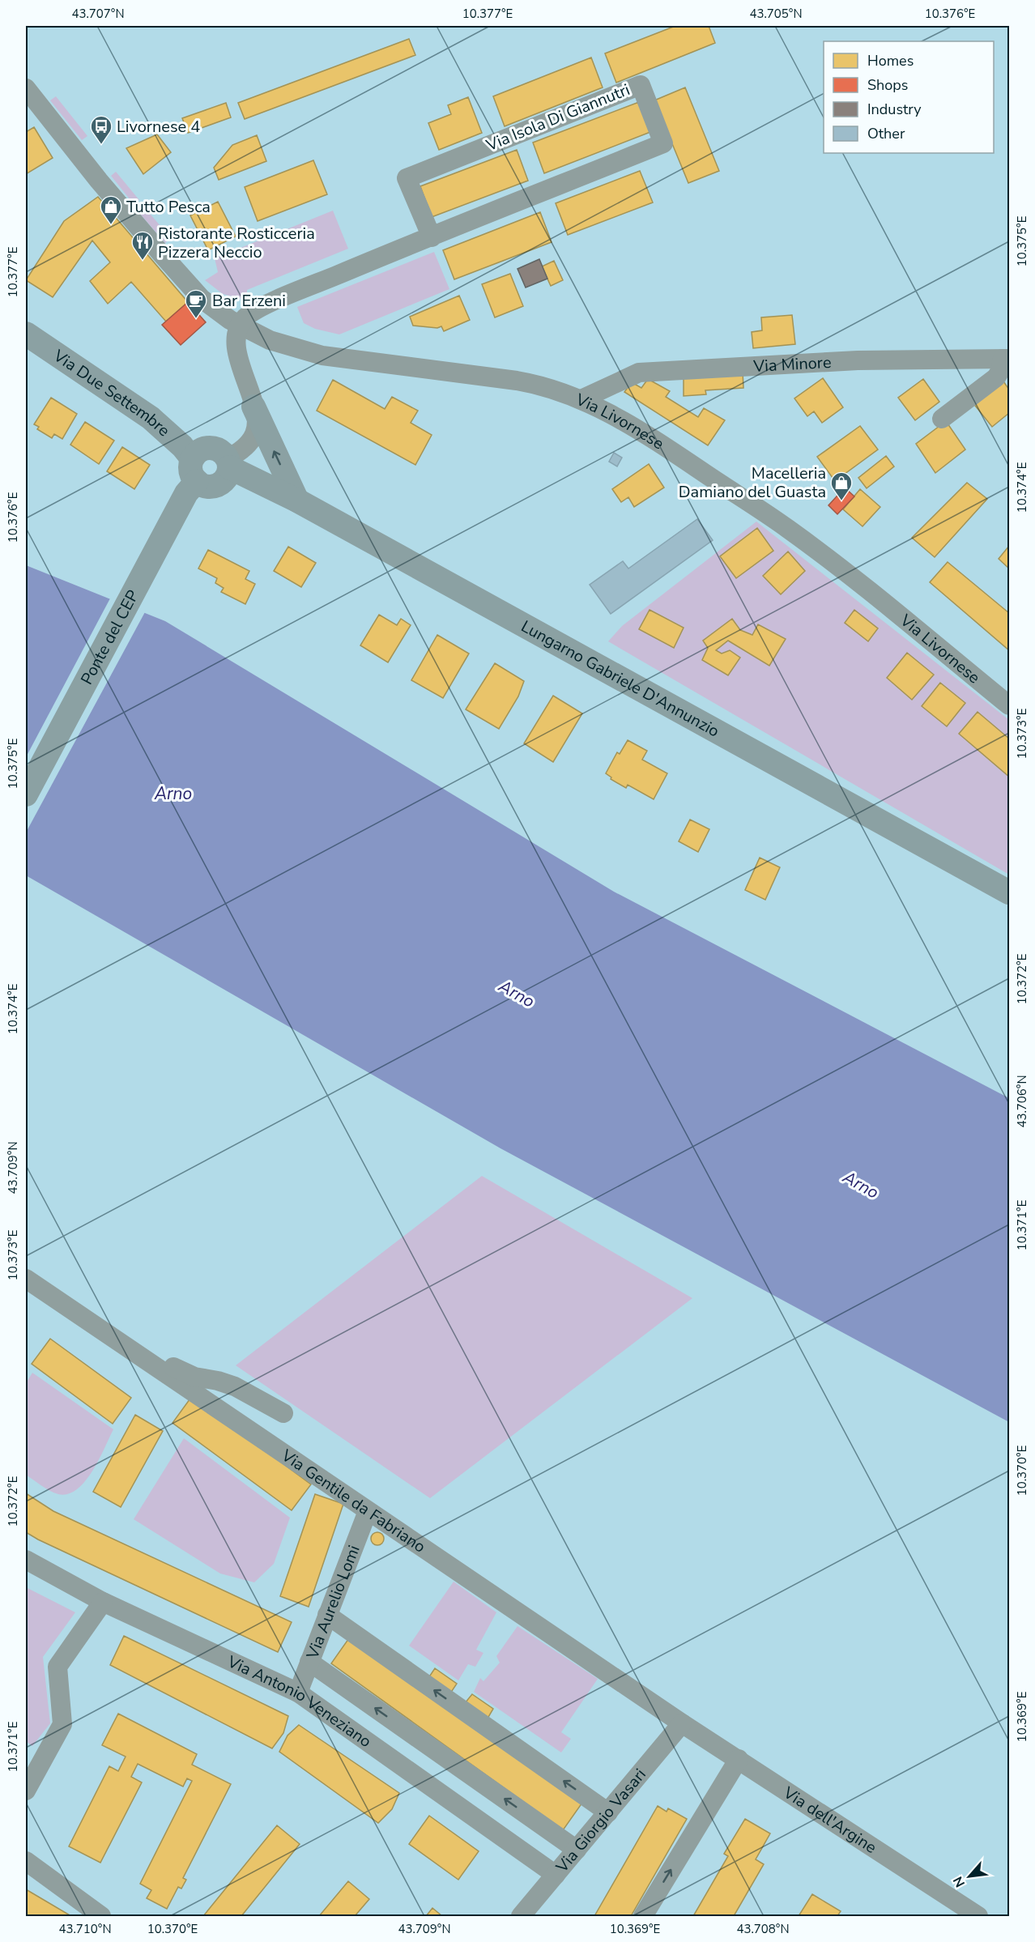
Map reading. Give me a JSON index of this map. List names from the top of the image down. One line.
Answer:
{"streets":{"main road":["Via Due Settembre","Ponte del CEP","Lungarno Gabriele D'Annunzio"],"street":["Via Isola Di Giannutri","Via Minore","Via Livornese","Via Gentile da Fabriano","Via Aurelio Lomi","Via Antonio Veneziano","Via Giorgio Vasari","Via dell'Argine"]},"crossings":[["Via Isola Di Giannutri","Via Livornese"],["Via Minore","Via Livornese"],["Via Due Settembre","Ponte del CEP"],["Via Due Settembre","Lungarno Gabriele D'Annunzio"],["Ponte del CEP","Lungarno Gabriele D'Annunzio"],["Via Gentile da Fabriano","Via Aurelio Lomi"],["Via Gentile da Fabriano","Via Giorgio Vasari"],["Via Gentile da Fabriano","Via dell'Argine"],["Via Aurelio Lomi","Via Antonio Veneziano"],["Via Antonio Veneziano","Via Giorgio Vasari"],["Via Giorgio Vasari","Via dell'Argine"]],"water":["Arno"],"places":{"bus stop":["Livornese 4"],"shop":["Tutto Pesca","Macelleria Damiano del Guasta"],"restaurant":["Ristorante Rosticceria Pizzera Neccio"],"cafe":["Bar Erzeni"]},"legend":["Homes","Shops","Industry","Other"],"north":"bottom left","coordinates":["43.707°N","10.377°E","43.705°N","10.376°E","10.375°E","10.374°E","10.373°E","10.372°E","43.706°N","43.709°N","10.371°E","10.370°E","10.369°E","43.710°N","43.708°N"]}
